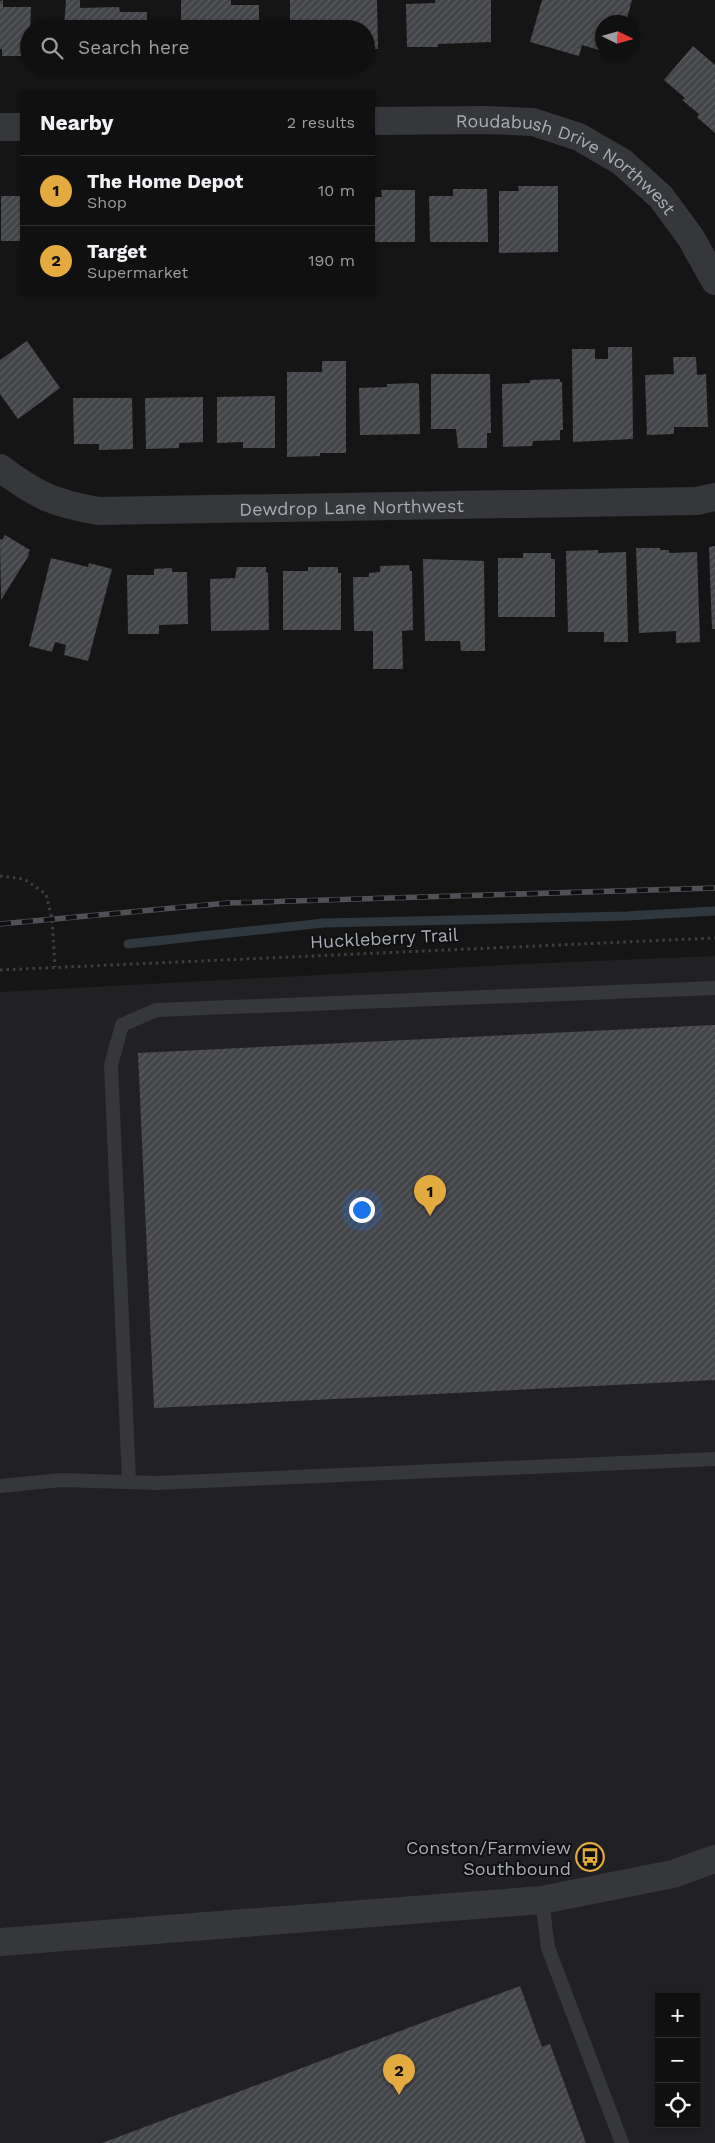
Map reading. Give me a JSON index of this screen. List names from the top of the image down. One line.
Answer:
{"streets":{"street":["Roudabush Drive Northwest","Dewdrop Lane Northwest"],"path":["Huckleberry Trail"]},"places":{"bus stop":["Conston/Farmview Southbound"]},"north":"right","page":{"search":"Search here","heading":["Nearby","2 results"],"list":[{"mark":"1","name":"The Home Depot","note":"Shop","value":"10 m"},{"mark":"2","name":"Target","note":"Supermarket","value":"190 m"}],"pins":["1","2"],"map_buttons":["+","−"]}}
